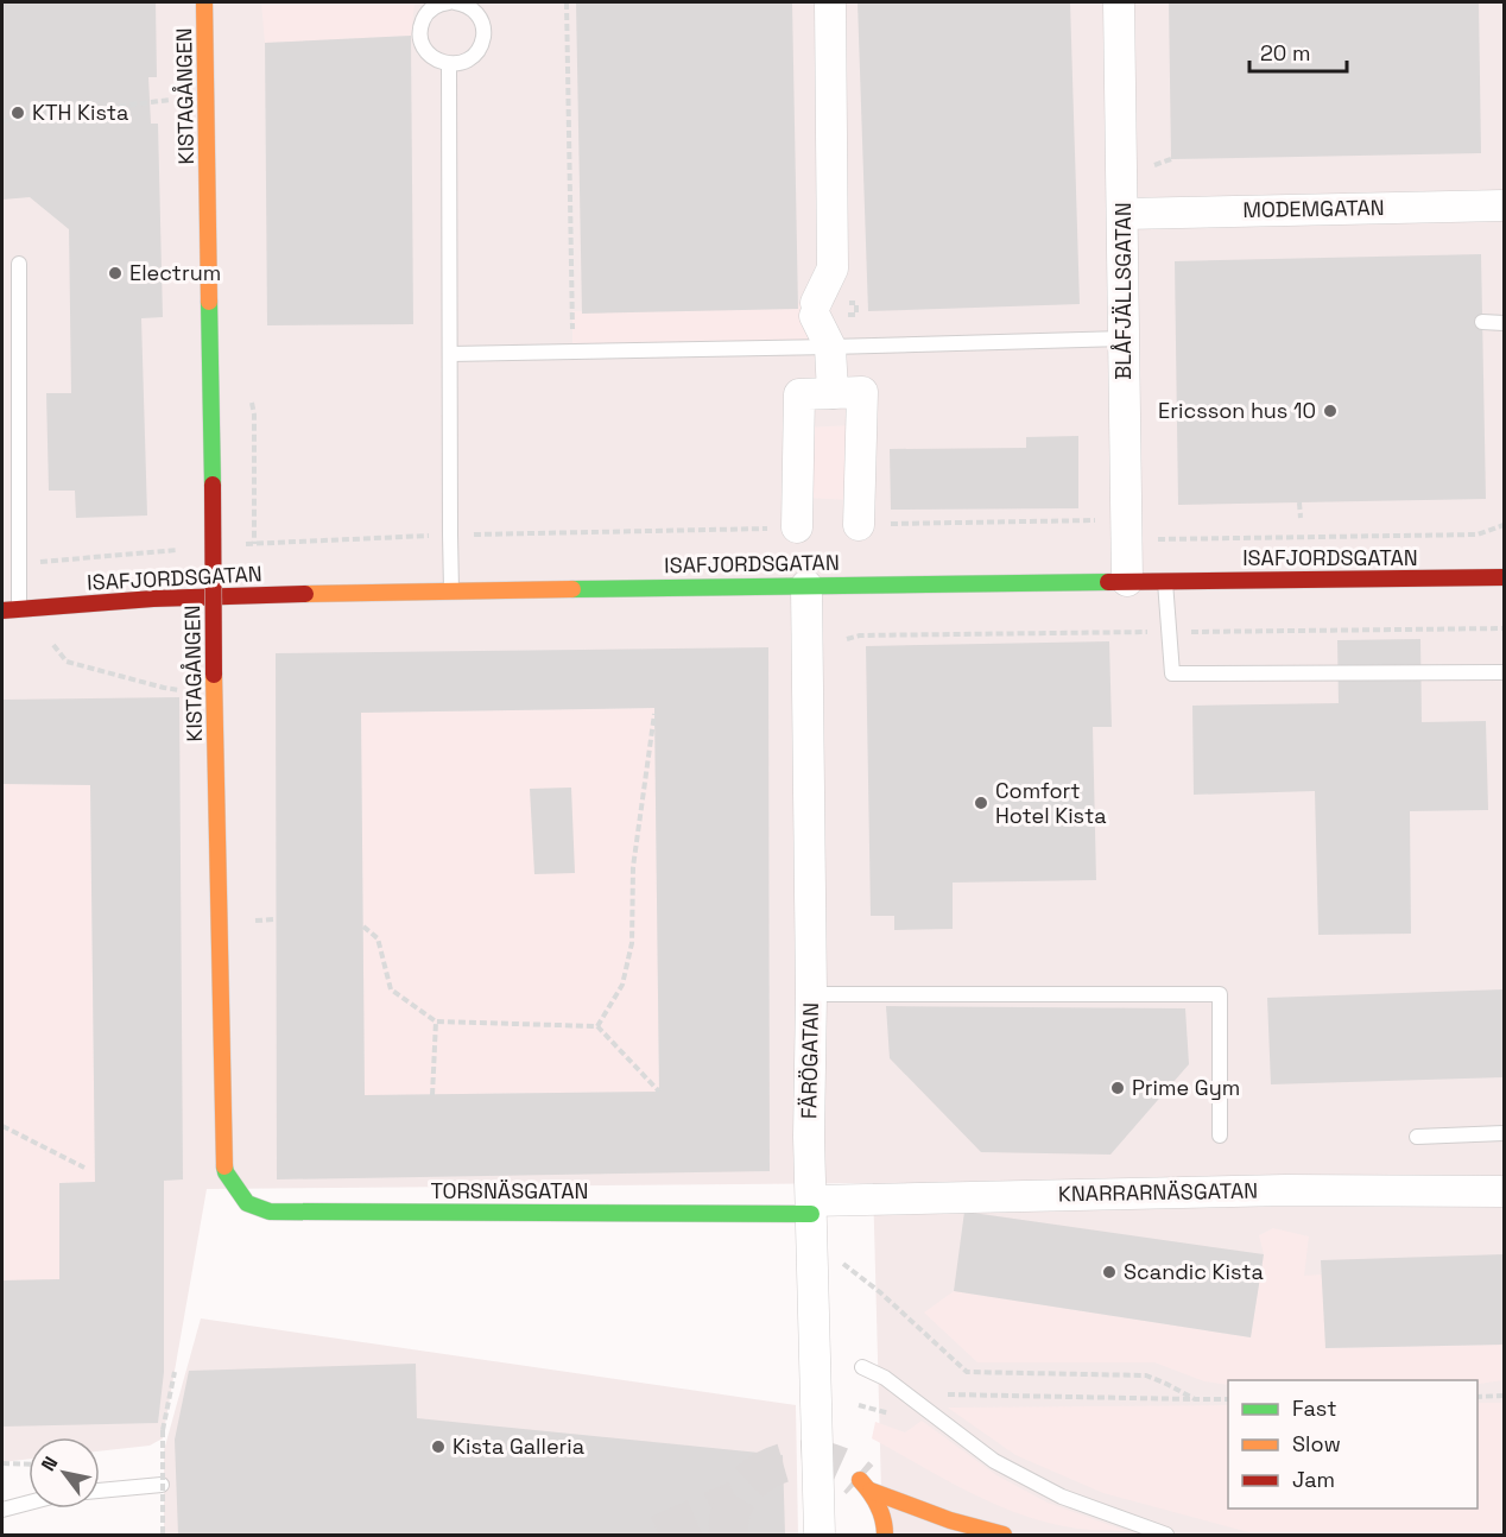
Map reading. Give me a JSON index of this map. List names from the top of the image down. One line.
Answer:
{"streets":{"street":["KISTAGÅNGEN","MODEMGATAN","BLÅFJÄLLSGATAN","ISAFJORDSGATAN","FÄRÖGATAN","TORSNÄSGATAN","KNARRARNÄSGATAN"]},"crossings":[["KISTAGÅNGEN","TORSNÄSGATAN"],["MODEMGATAN","BLÅFJÄLLSGATAN"],["BLÅFJÄLLSGATAN","ISAFJORDSGATAN"],["ISAFJORDSGATAN","FÄRÖGATAN"],["FÄRÖGATAN","TORSNÄSGATAN"],["FÄRÖGATAN","KNARRARNÄSGATAN"],["TORSNÄSGATAN","KNARRARNÄSGATAN"]],"places":["KTH Kista","Electrum","Ericsson hus 10","Comfort Hotel Kista","Prime Gym","Scandic Kista","Kista Galleria"],"legend":["Fast","Slow","Jam"],"scale_bar":"20 m","north":"top left"}
